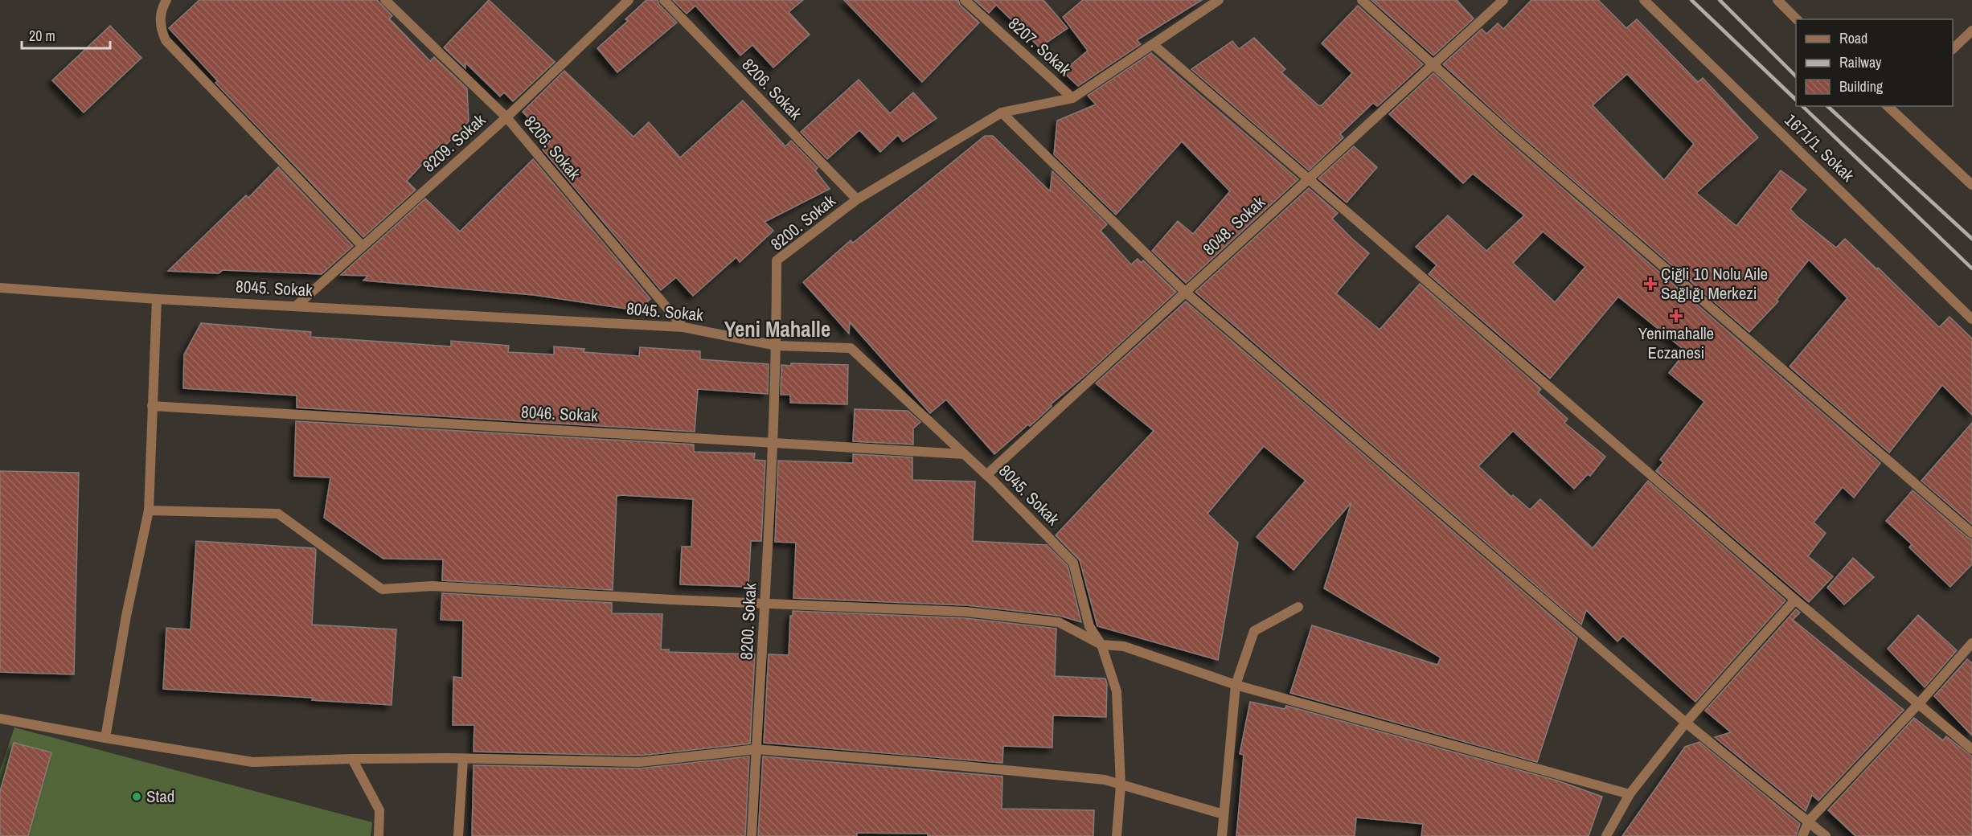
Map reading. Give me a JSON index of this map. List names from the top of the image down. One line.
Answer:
{"streets":{"street":["8207. Sokak","8206. Sokak","8209. Sokak","8205. Sokak","1671/1. Sokak","8200. Sokak","8048. Sokak","8045. Sokak","8046. Sokak"]},"crossings":[["8207. Sokak","8200. Sokak"],["8206. Sokak","8200. Sokak"],["8209. Sokak","8205. Sokak"],["8209. Sokak","8045. Sokak"],["8205. Sokak","8045. Sokak"],["8200. Sokak","8045. Sokak"],["8200. Sokak","8046. Sokak"],["8048. Sokak","8045. Sokak"],["8045. Sokak","8046. Sokak"]],"districts":["Yeni Mahalle"],"places":{"health":["Çiğli 10 Nolu Aile Sağlığı Merkezi","Yenimahalle Eczanesi"],"other":["Stad"]},"legend":["Road","Railway","Building"],"scale_bar":"20 m"}
